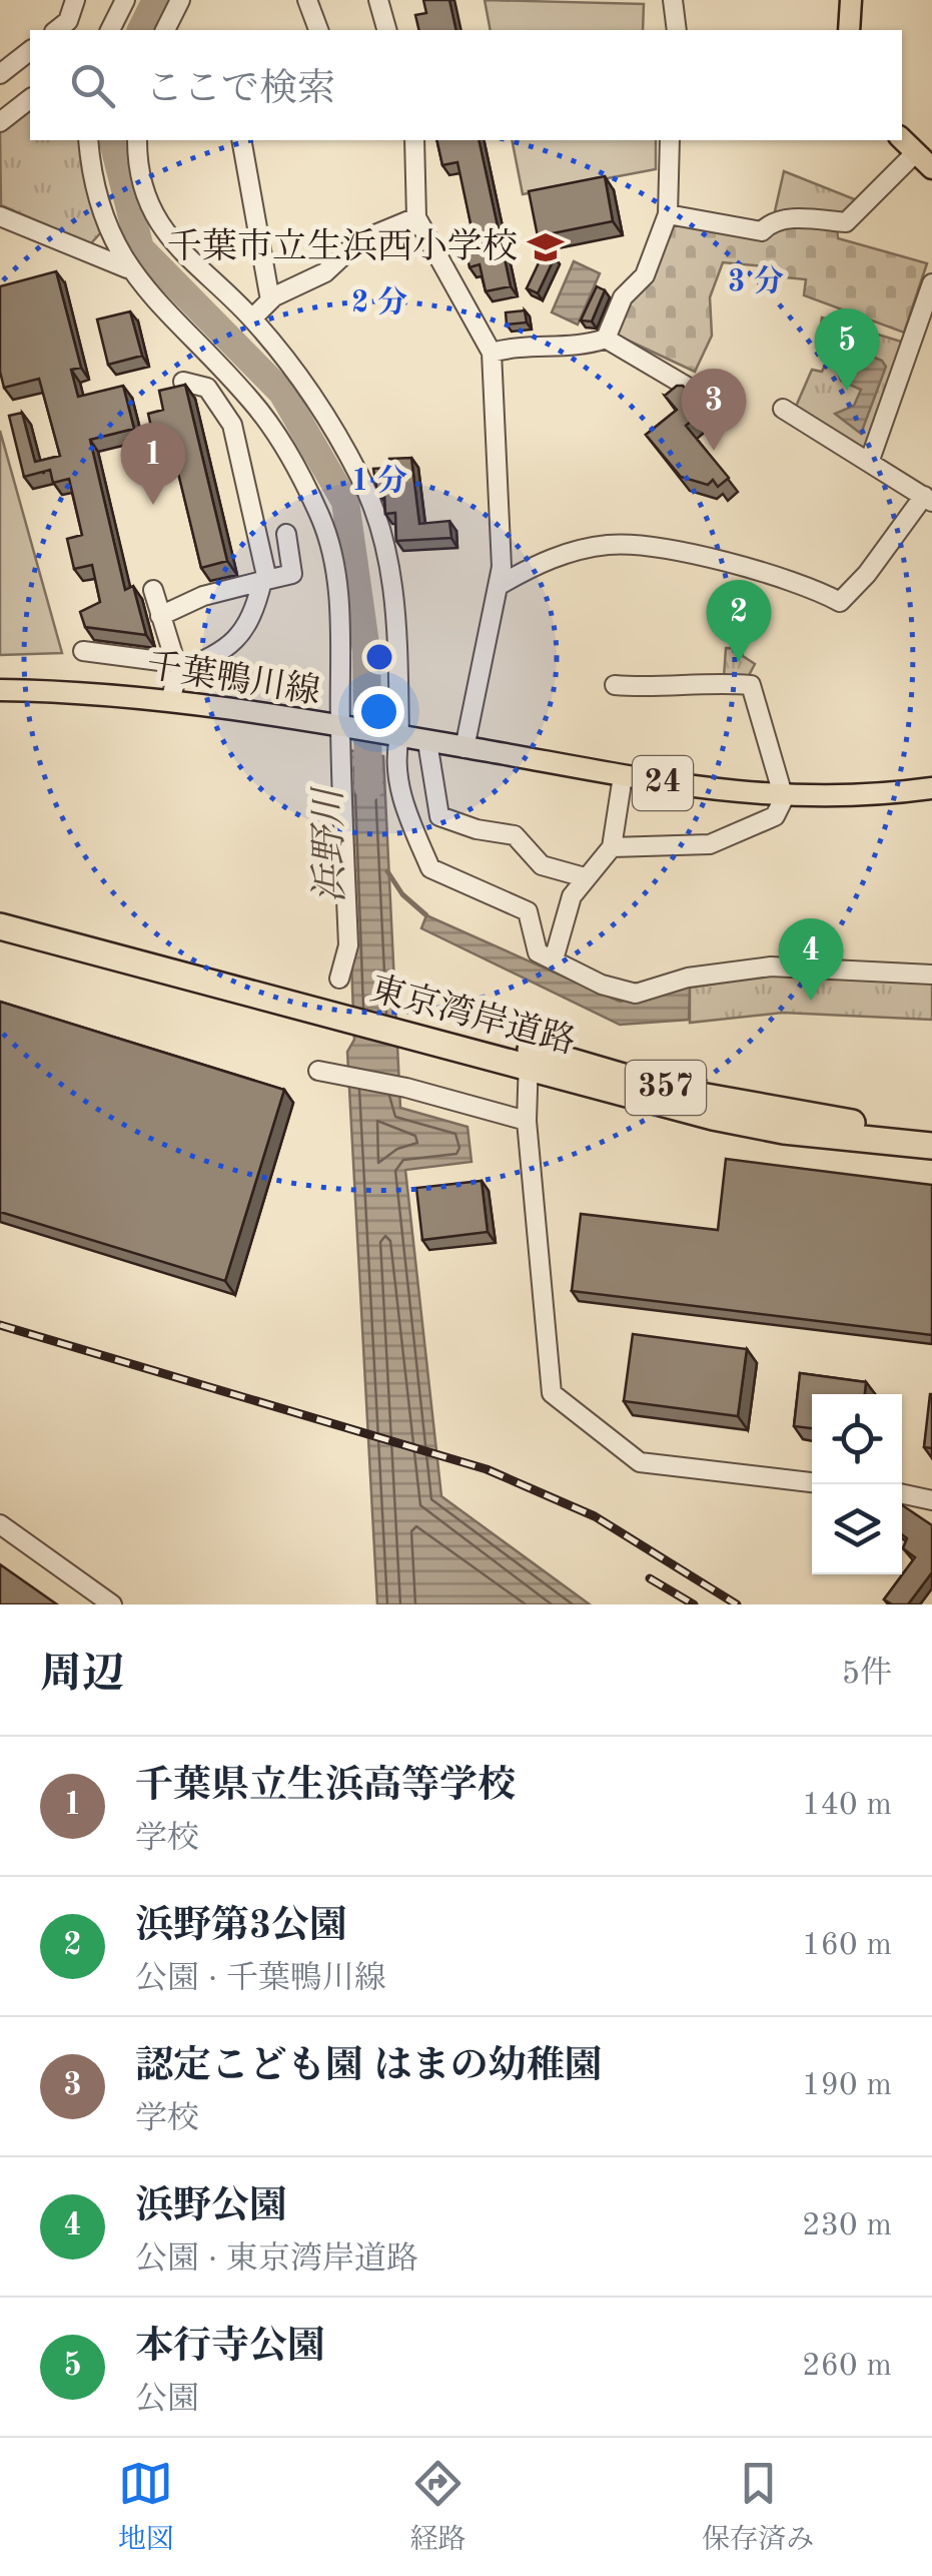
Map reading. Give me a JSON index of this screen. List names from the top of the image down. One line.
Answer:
{"streets":{"highway":["東京湾岸道路","357"],"main road":["千葉鴨川線","24"]},"water":["浜野川"],"places":{"school or university":["千葉市立生浜西小学校"]},"page":{"search":"ここで検索","pins":["5","3","1","2","4"],"heading":["周辺","5件"],"list":[{"mark":"1","name":"千葉県立生浜高等学校","note":"学校","value":"140 m"},{"mark":"2","name":"浜野第3公園","note":"公園 · 千葉鴨川線","value":"160 m"},{"mark":"3","name":"認定こども園 はまの幼稚園","note":"学校","value":"190 m"},{"mark":"4","name":"浜野公園","note":"公園 · 東京湾岸道路","value":"230 m"},{"mark":"5","name":"本行寺公園","note":"公園","value":"260 m"}],"nav":["地図","経路","保存済み"]},"rings":["3 分","2 分","1 分"]}
